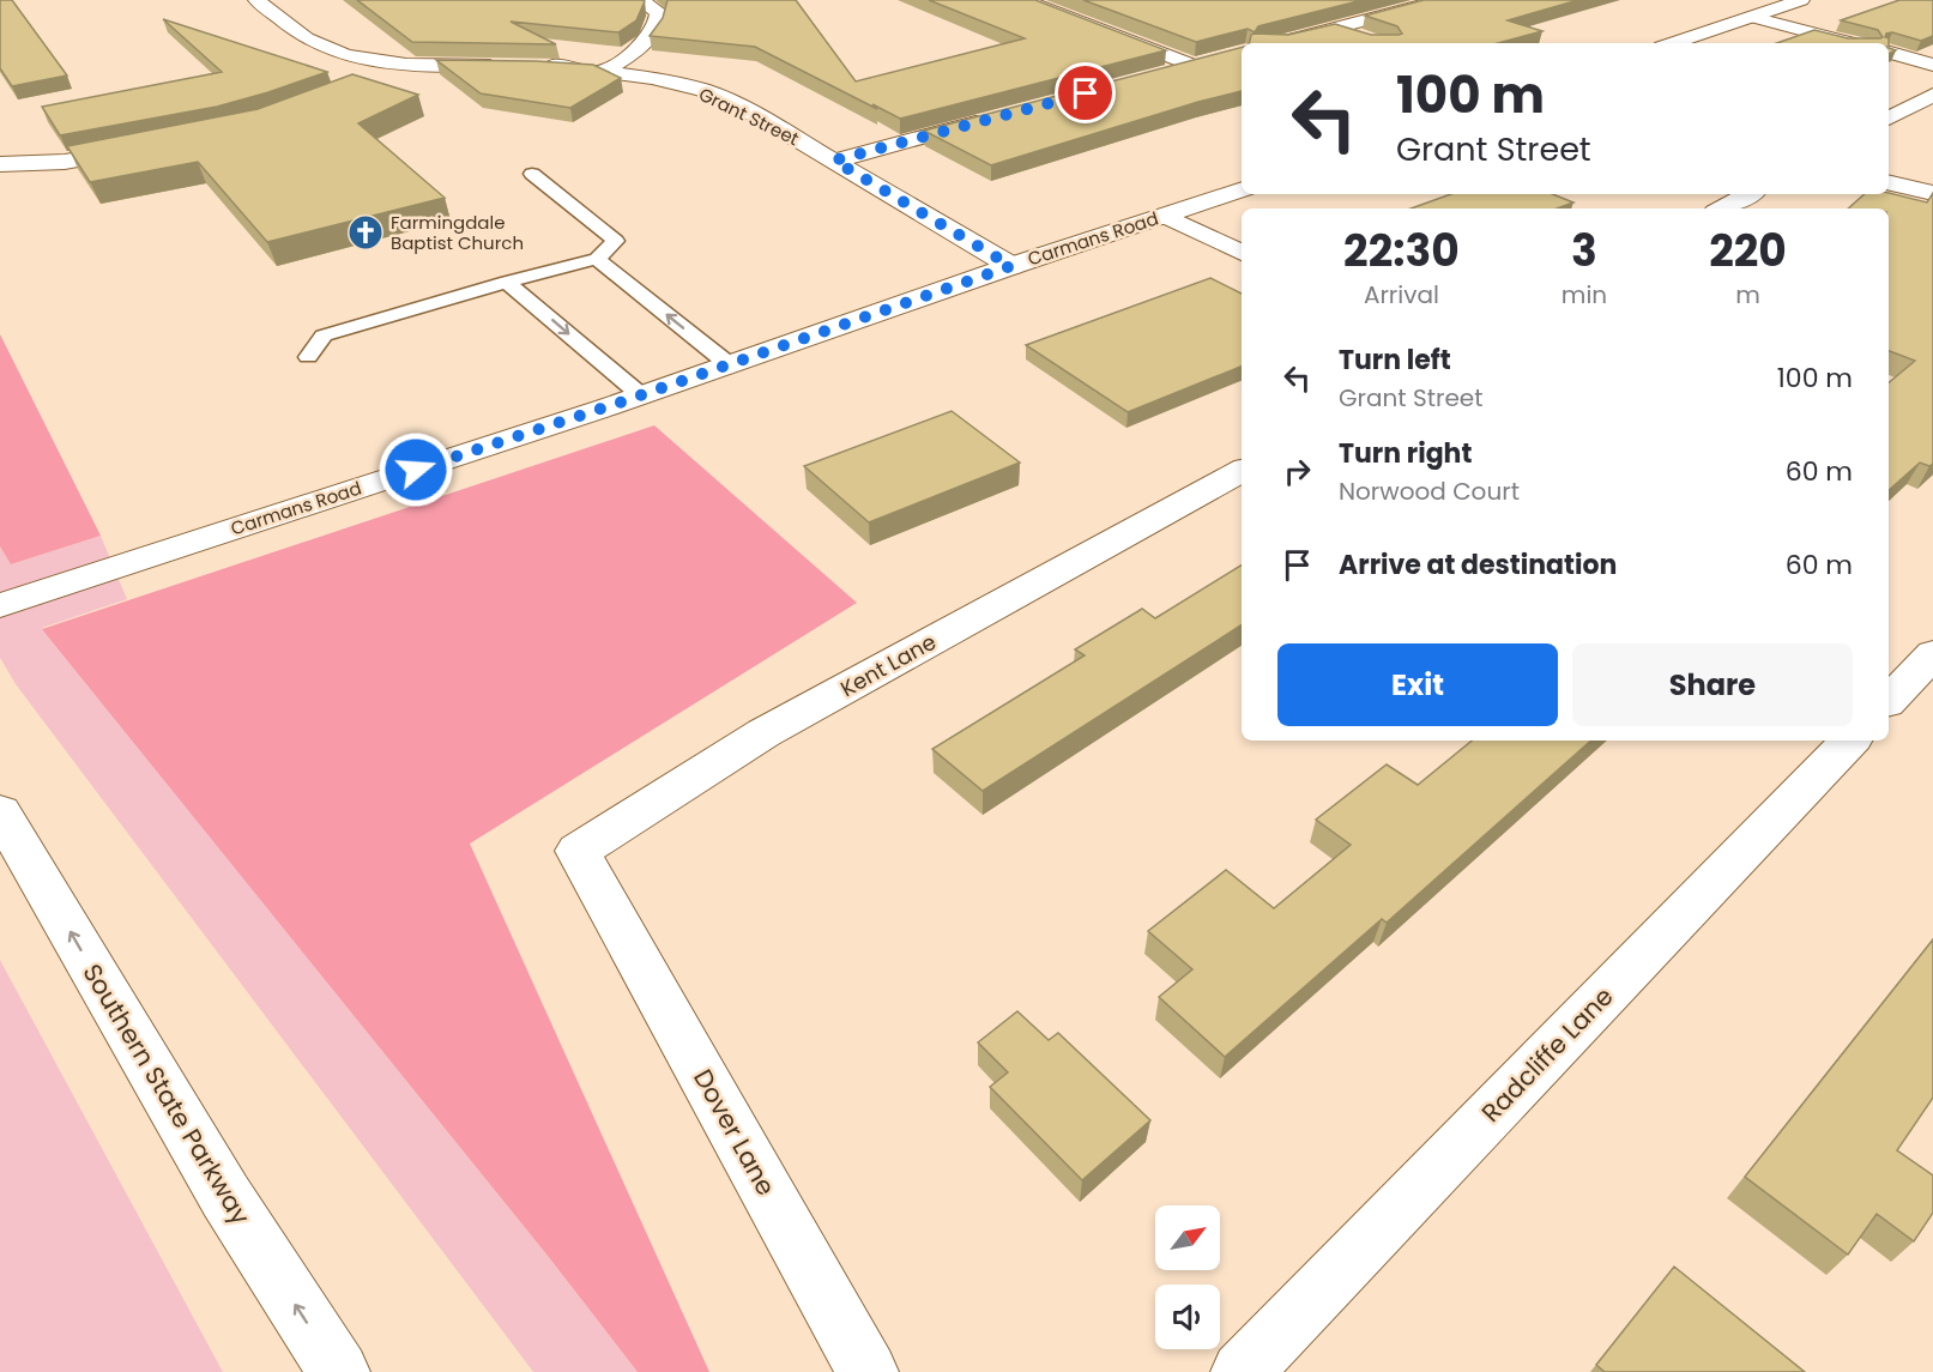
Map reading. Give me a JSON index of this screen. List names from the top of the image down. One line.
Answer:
{"streets":{"main road":["Grant Street","Carmans Road","Kent Lane","Radcliffe Lane","Southern State Parkway","Dover Lane"]},"crossings":[["Grant Street","Carmans Road"],["Kent Lane","Dover Lane"]],"one_way":["Southern State Parkway"],"places":{"church":["Farmingdale Baptist Church"]},"north":"top right","page":{"turn":["100 m","Grant Street"],"eta":["22:30","Arrival","3","min","220","m"],"list":[{"name":"Turn left","note":"Grant Street","value":"100 m"},{"name":"Turn right","note":"Norwood Court","value":"60 m"},{"name":"Arrive at destination","value":"60 m"}],"buttons":["Exit","Share"]}}
